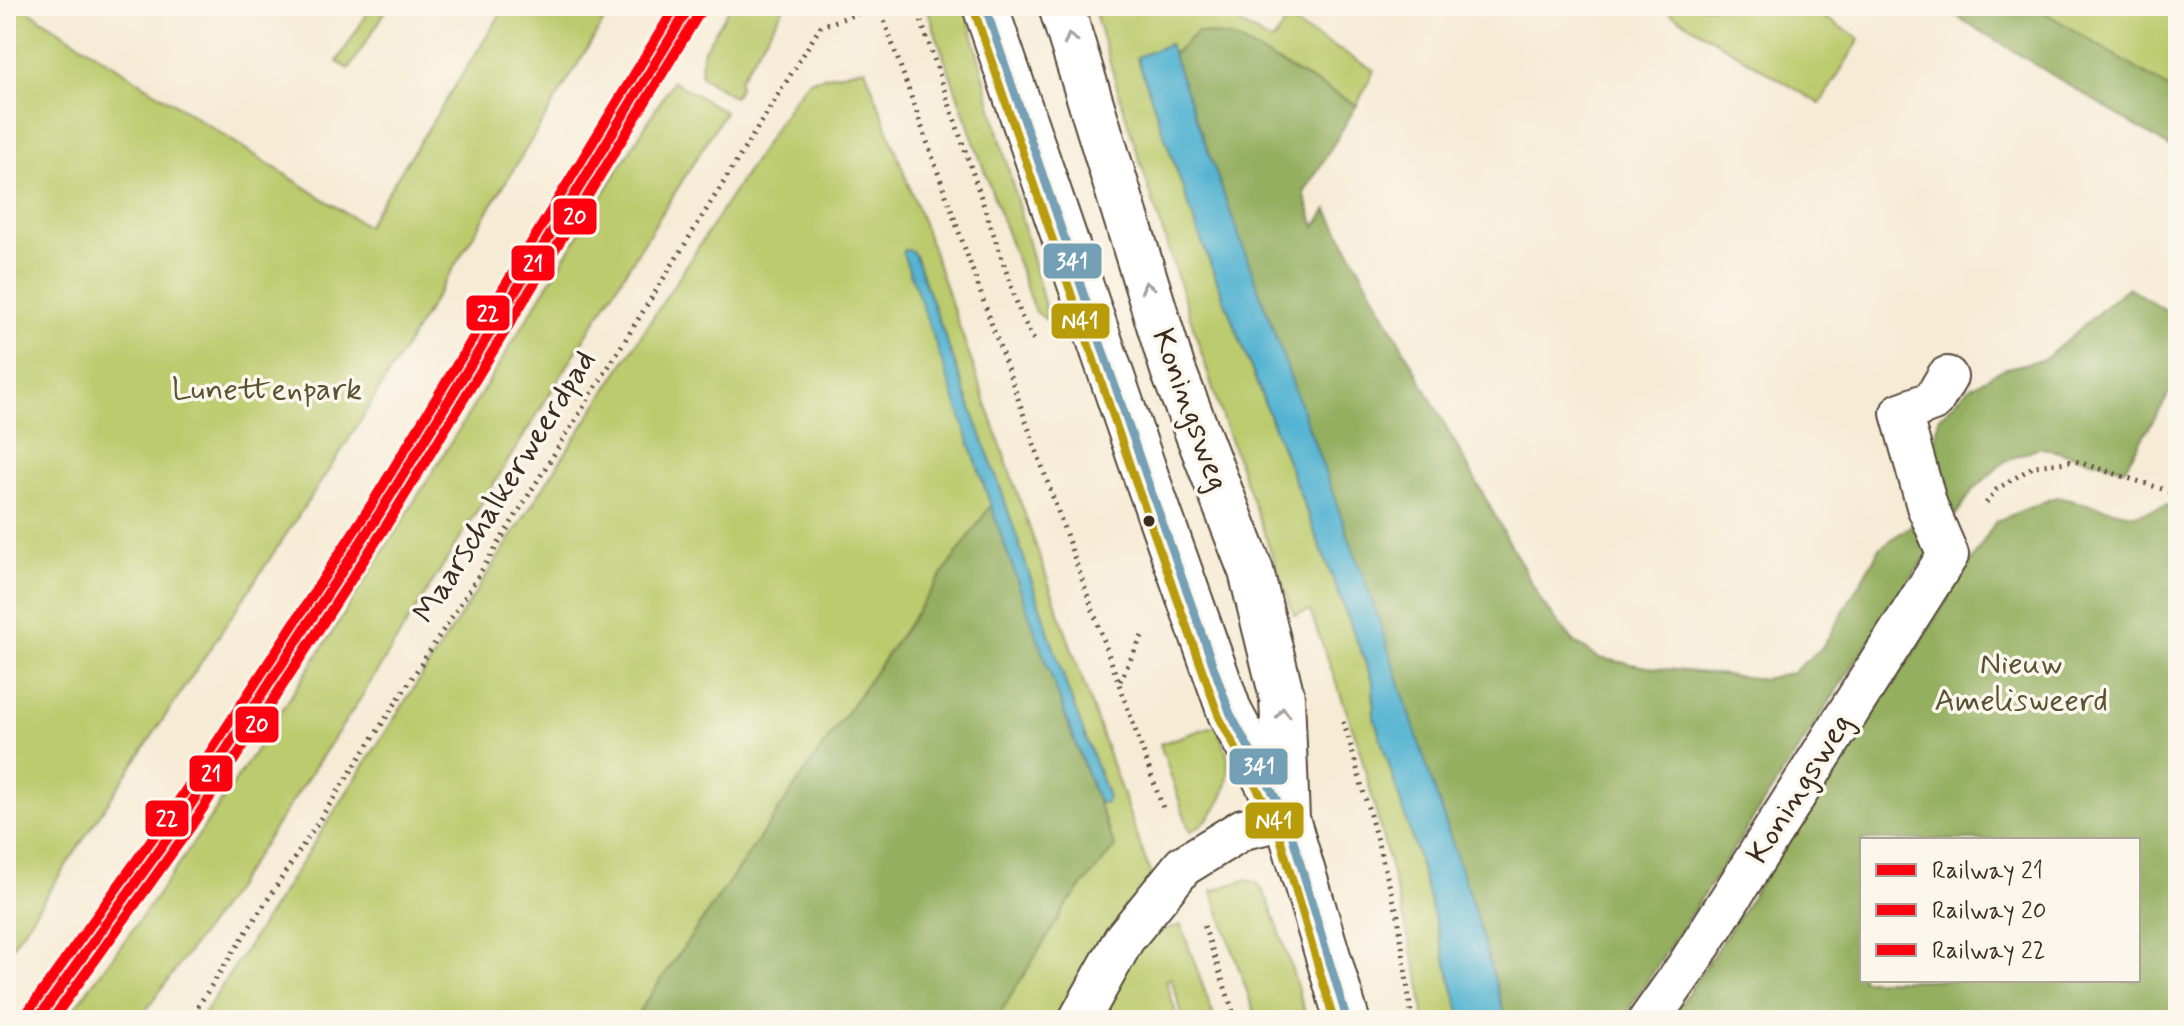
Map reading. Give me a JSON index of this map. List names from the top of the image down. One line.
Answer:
{"streets":{"main road":["Koningsweg"],"path":["Maarschalkerweerdpad"]},"parks":["Lunettenpark","Nieuw Amelisweerd"],"lines":["rail line 21","rail line 22","transit line 341","transit line N41","rail line 20"],"legend":["Railway 21","Railway 20","Railway 22"]}
